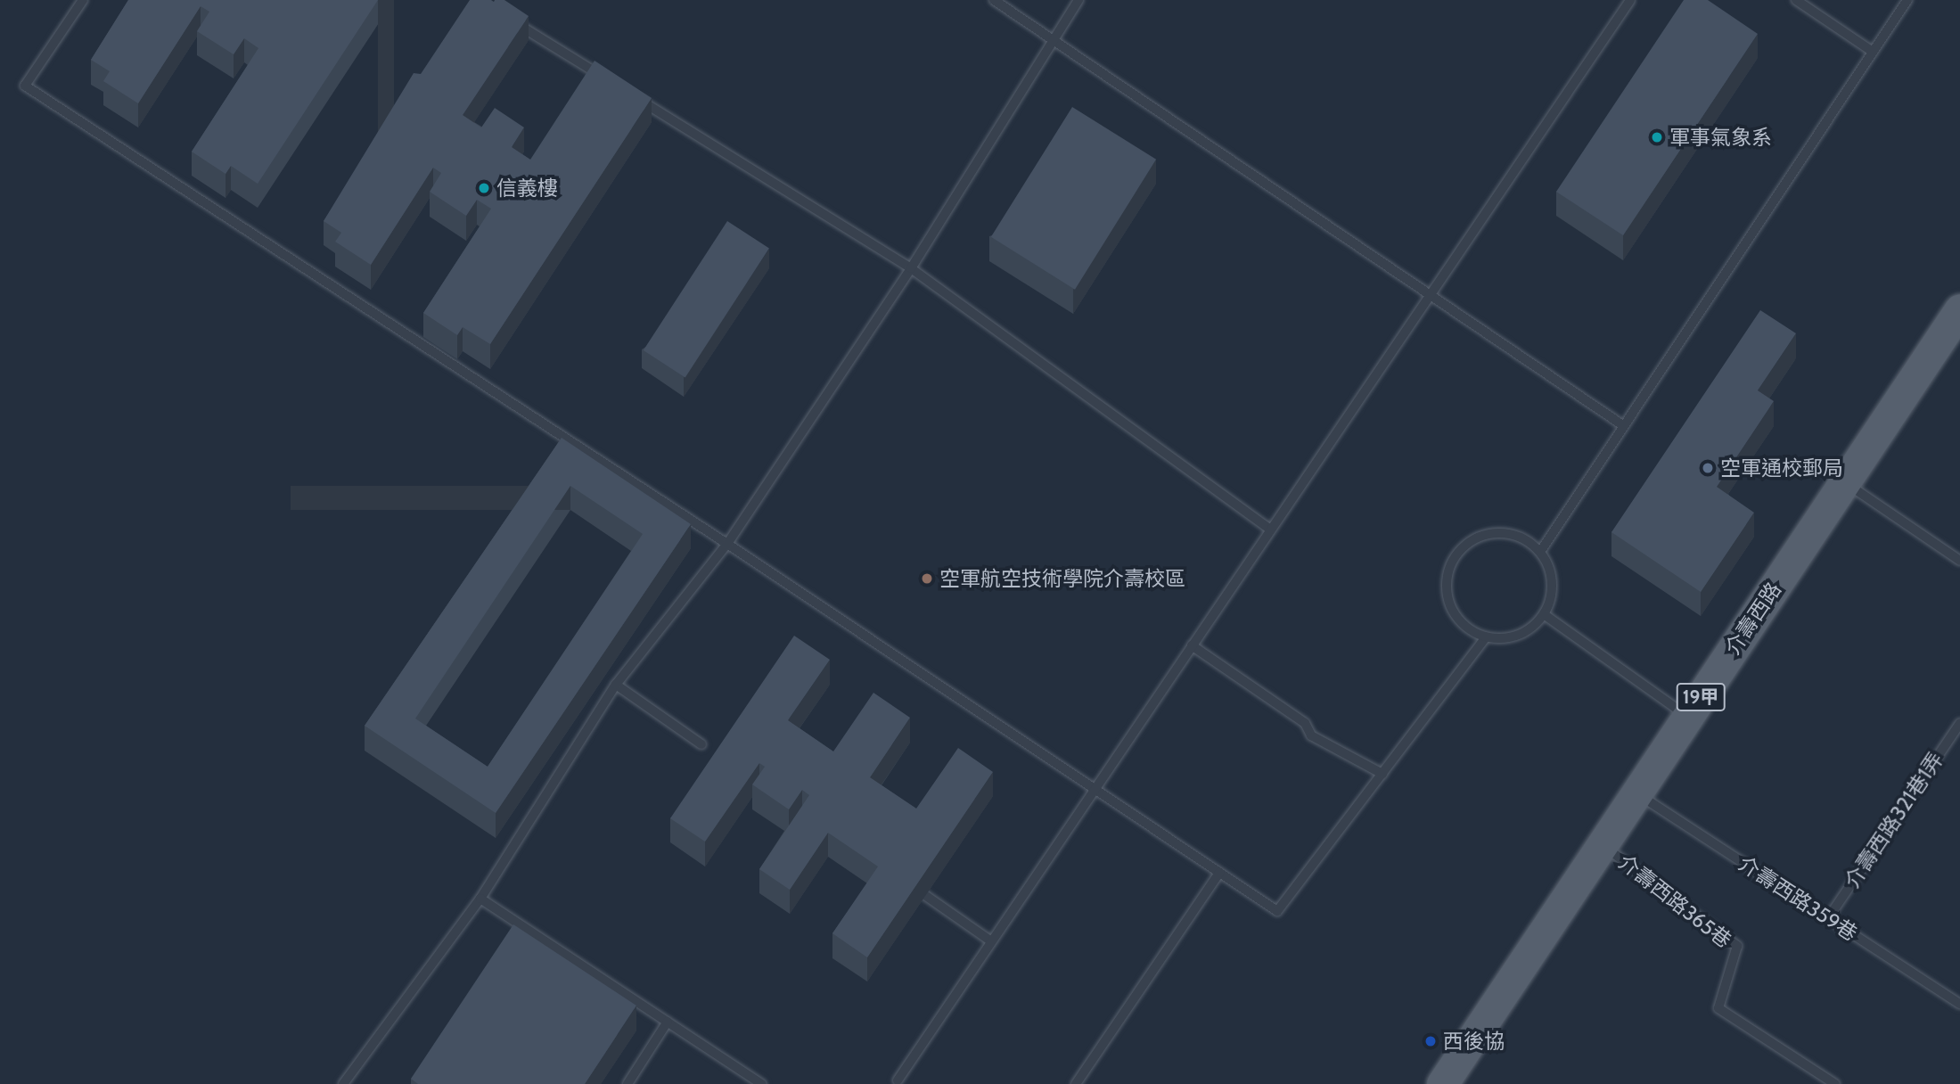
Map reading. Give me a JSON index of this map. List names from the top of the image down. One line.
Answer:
{"streets":{"main road":["介壽西路","19甲"],"lane":["介壽西路321巷1弄","介壽西路359巷","介壽西路365巷"]},"crossings":[["介壽西路","介壽西路359巷"],["介壽西路","介壽西路365巷"],["介壽西路321巷1弄","介壽西路359巷"]],"places":["軍事氣象系","信義樓","空軍通校郵局","空軍航空技術學院介壽校區","西後協"]}
